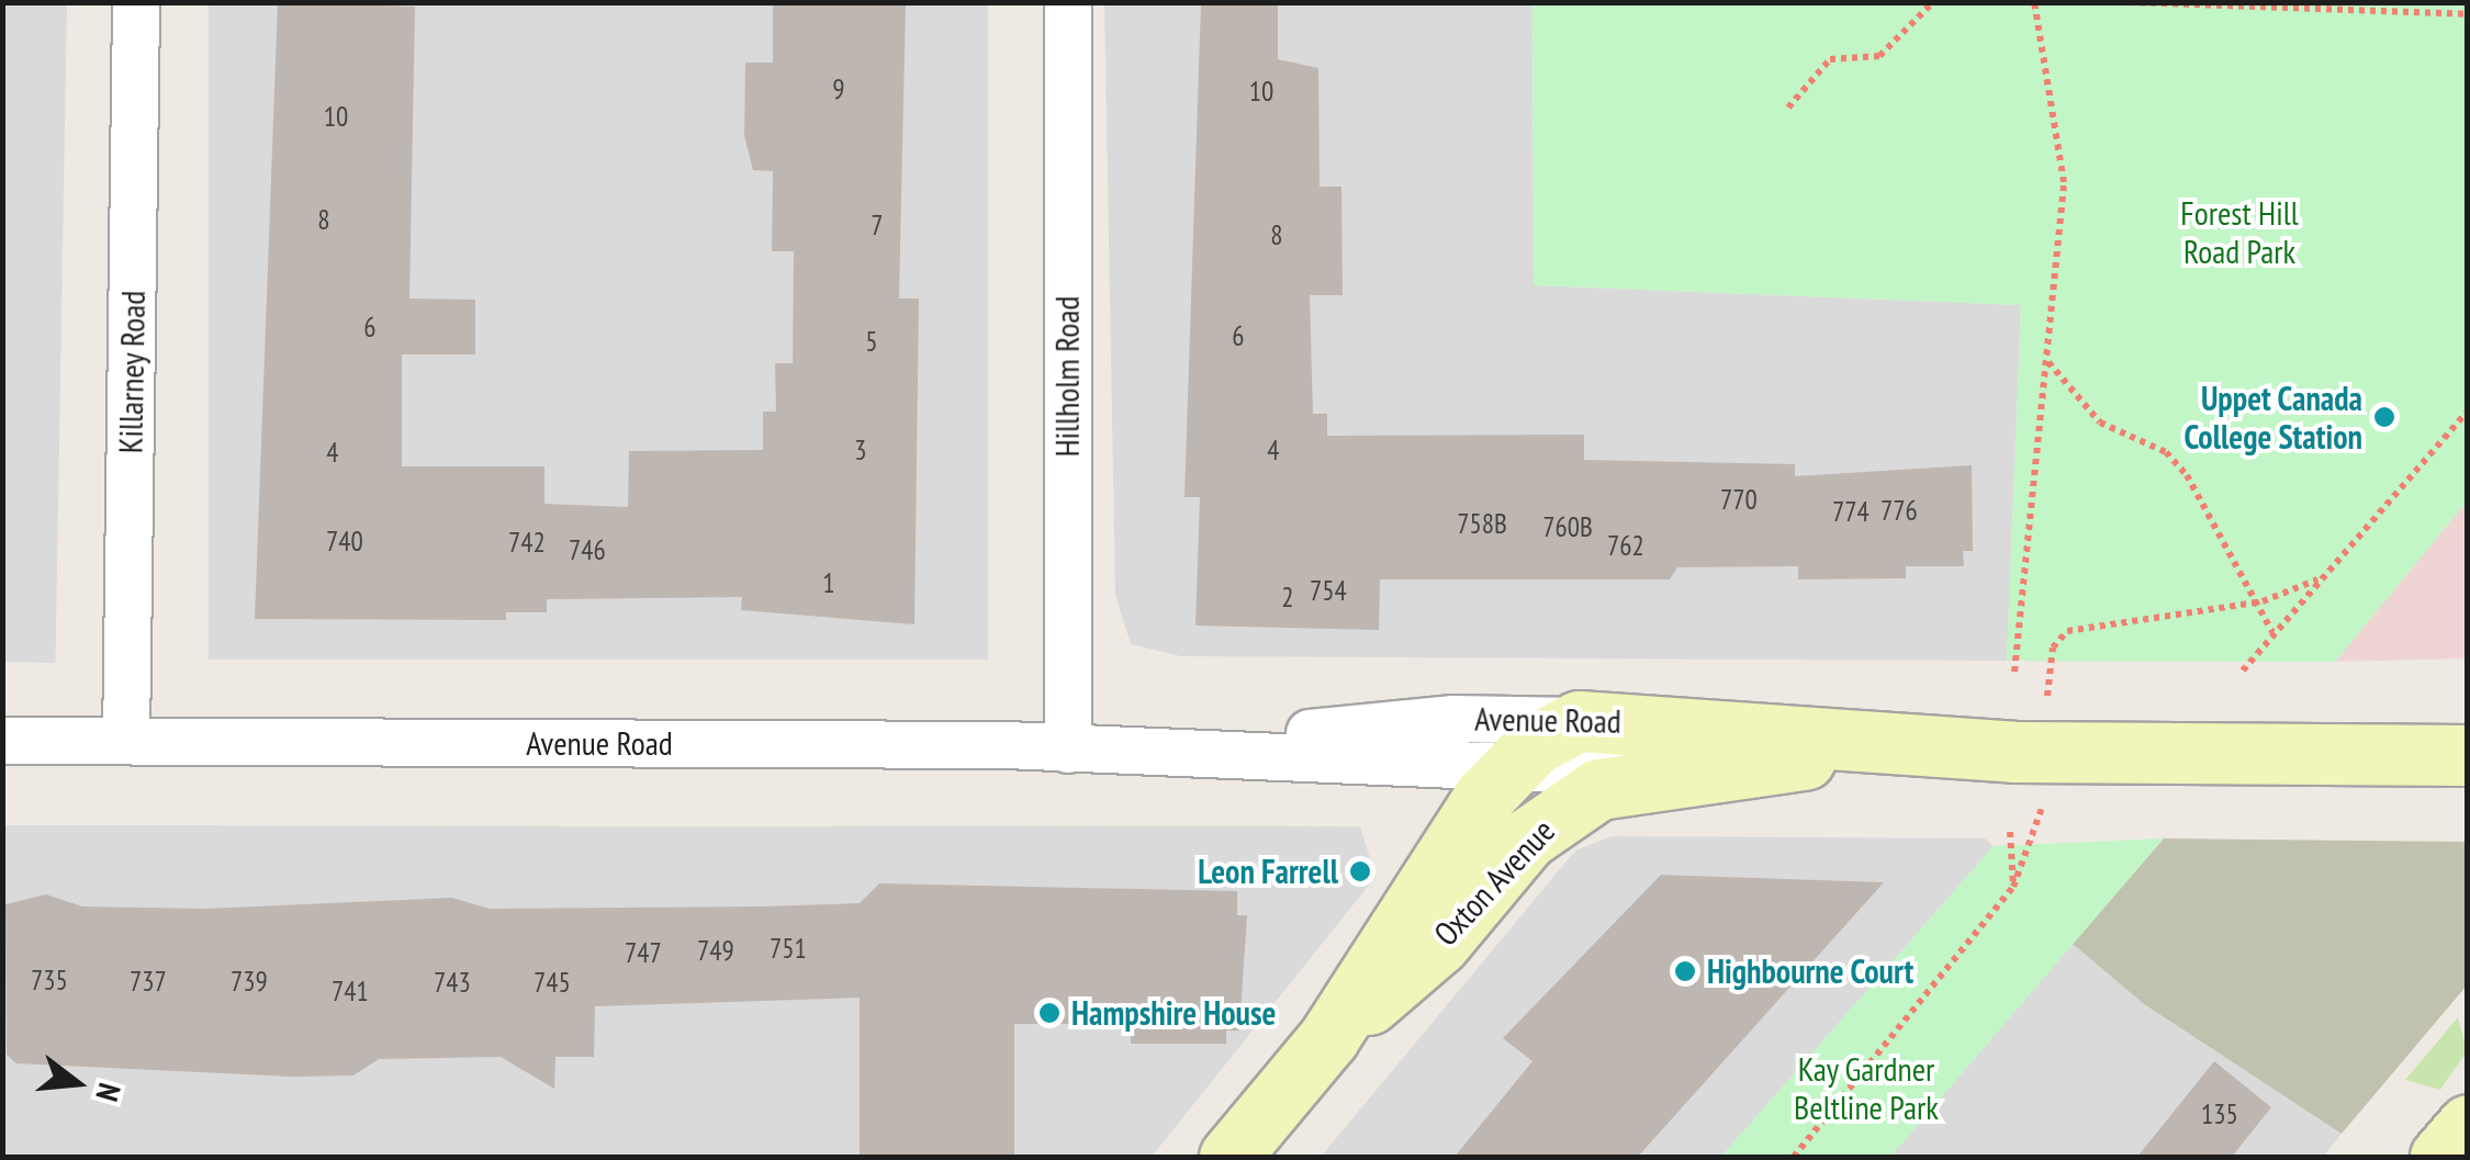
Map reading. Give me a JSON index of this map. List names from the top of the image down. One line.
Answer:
{"streets":{"main road":["Avenue Road","Oxton Avenue"],"street":["Killarney Road","Hillholm Road"]},"crossings":[["Killarney Road","Avenue Road"],["Hillholm Road","Avenue Road"],["Avenue Road","Oxton Avenue"]],"parks":["Forest Hill Road Park","Kay Gardner Beltline Park"],"places":["Uppet Canada College Station","Leon Farrell","Highbourne Court","Hampshire House"],"house_numbers":["9","10","10","8","7","8","6","6","5","3","4","4","770","776","774","758B","760B","740","742","762","746","1","754","2","751","749","747","735","737","739","743","745","741","135"],"north":"right"}
